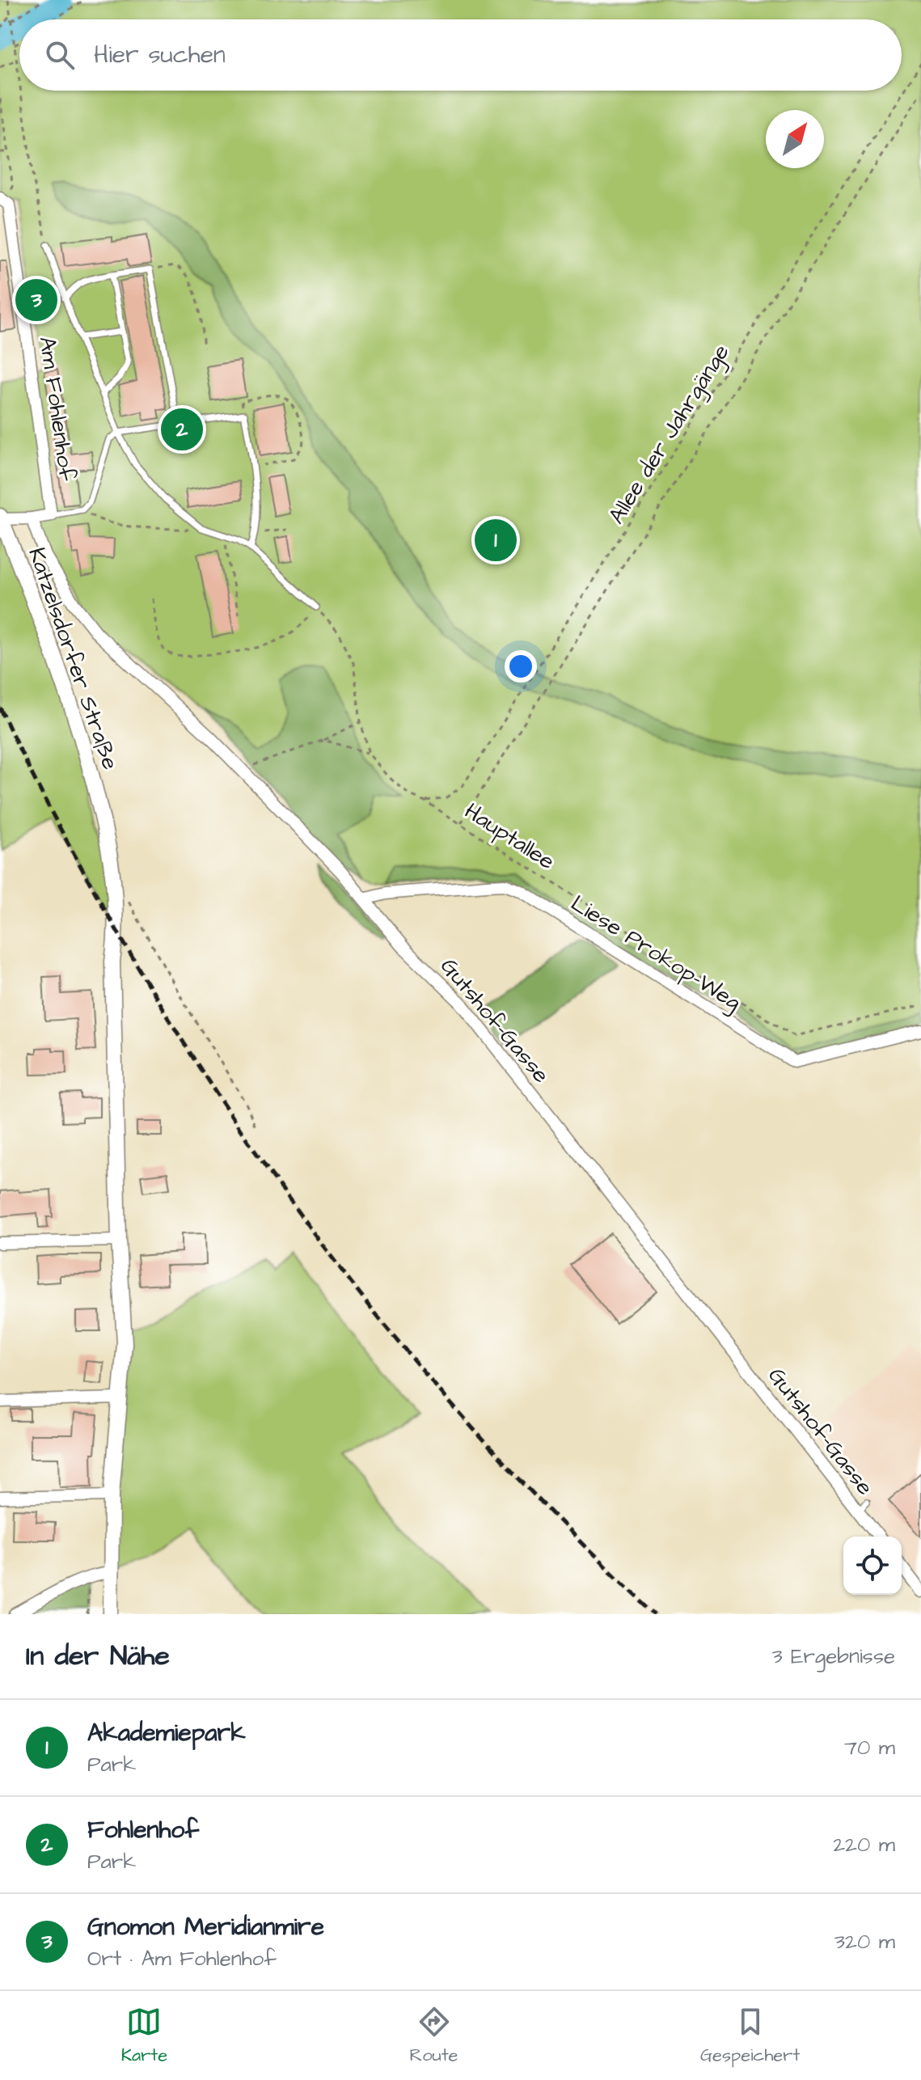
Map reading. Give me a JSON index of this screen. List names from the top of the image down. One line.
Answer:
{"streets":{"street":["Am Fohlenhof","Katzelsdorfer Straße","Liese Prokop-Weg","Gutshof-Gasse"],"path":["Allee der Jahrgänge","Hauptallee"]},"crossings":[["Am Fohlenhof","Katzelsdorfer Straße"],["Allee der Jahrgänge","Hauptallee"],["Katzelsdorfer Straße","Gutshof-Gasse"],["Liese Prokop-Weg","Gutshof-Gasse"]],"north":"top right","page":{"search":"Hier suchen","pins":["3","2","1"],"heading":["In der Nähe","3 Ergebnisse"],"list":[{"mark":"1","name":"Akademiepark","note":"Park","value":"70 m"},{"mark":"2","name":"Fohlenhof","note":"Park","value":"220 m"},{"mark":"3","name":"Gnomon Meridianmire","note":"Ort · Am Fohlenhof","value":"320 m"}],"nav":["Karte","Route","Gespeichert"]}}
